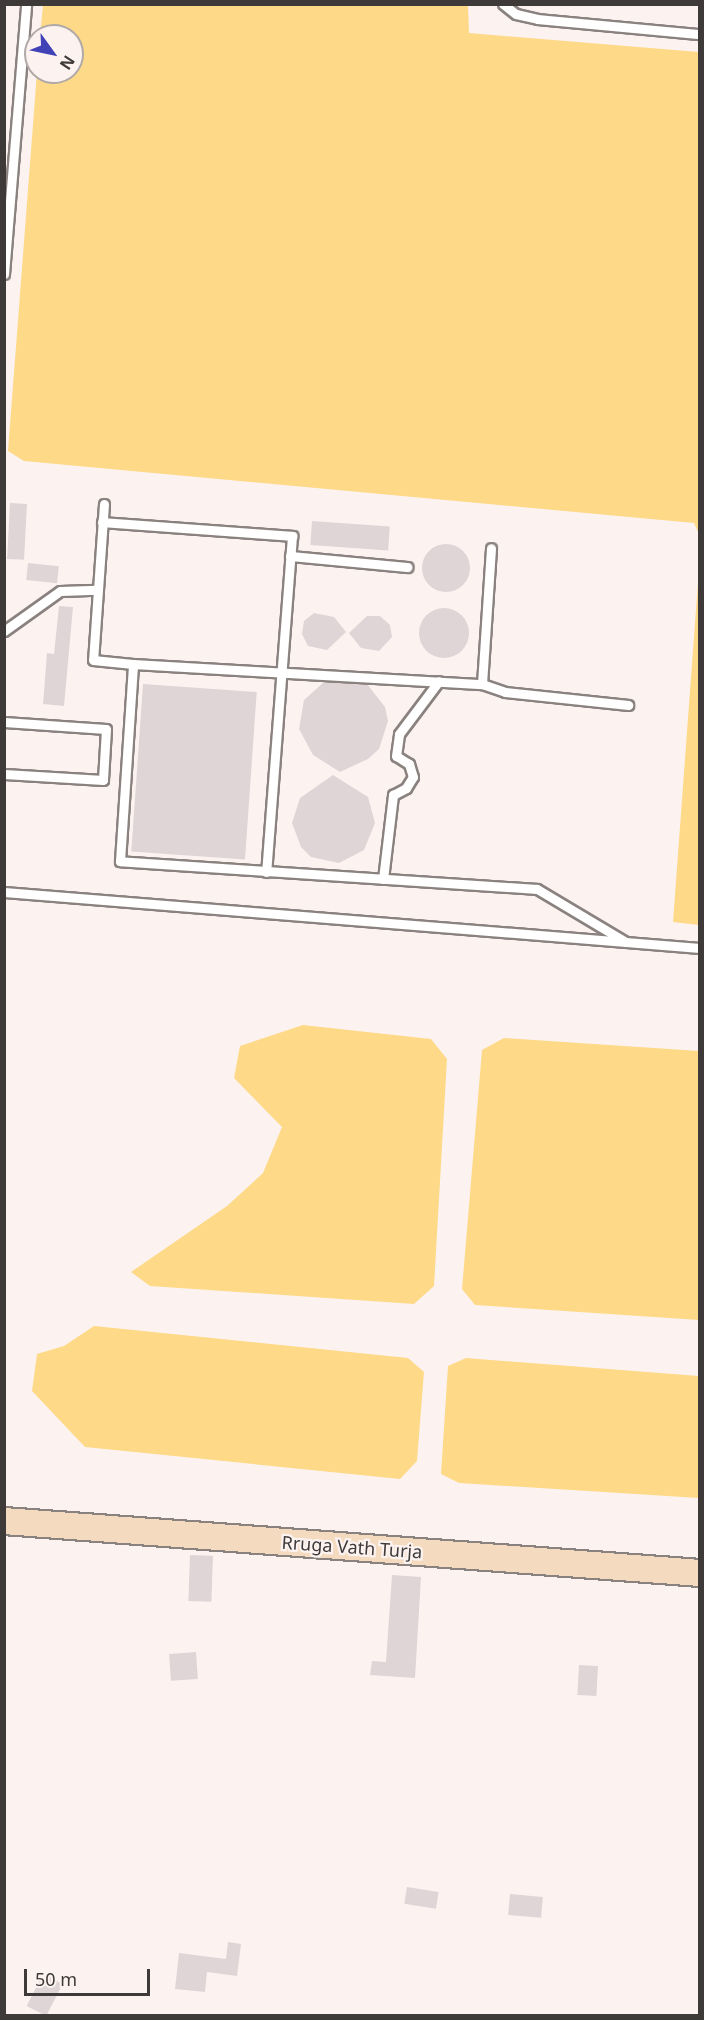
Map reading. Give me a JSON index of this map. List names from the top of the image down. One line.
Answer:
{"streets":{"street":["Rruga Vath Turja"]},"scale_bar":"50 m","north":"bottom right"}
